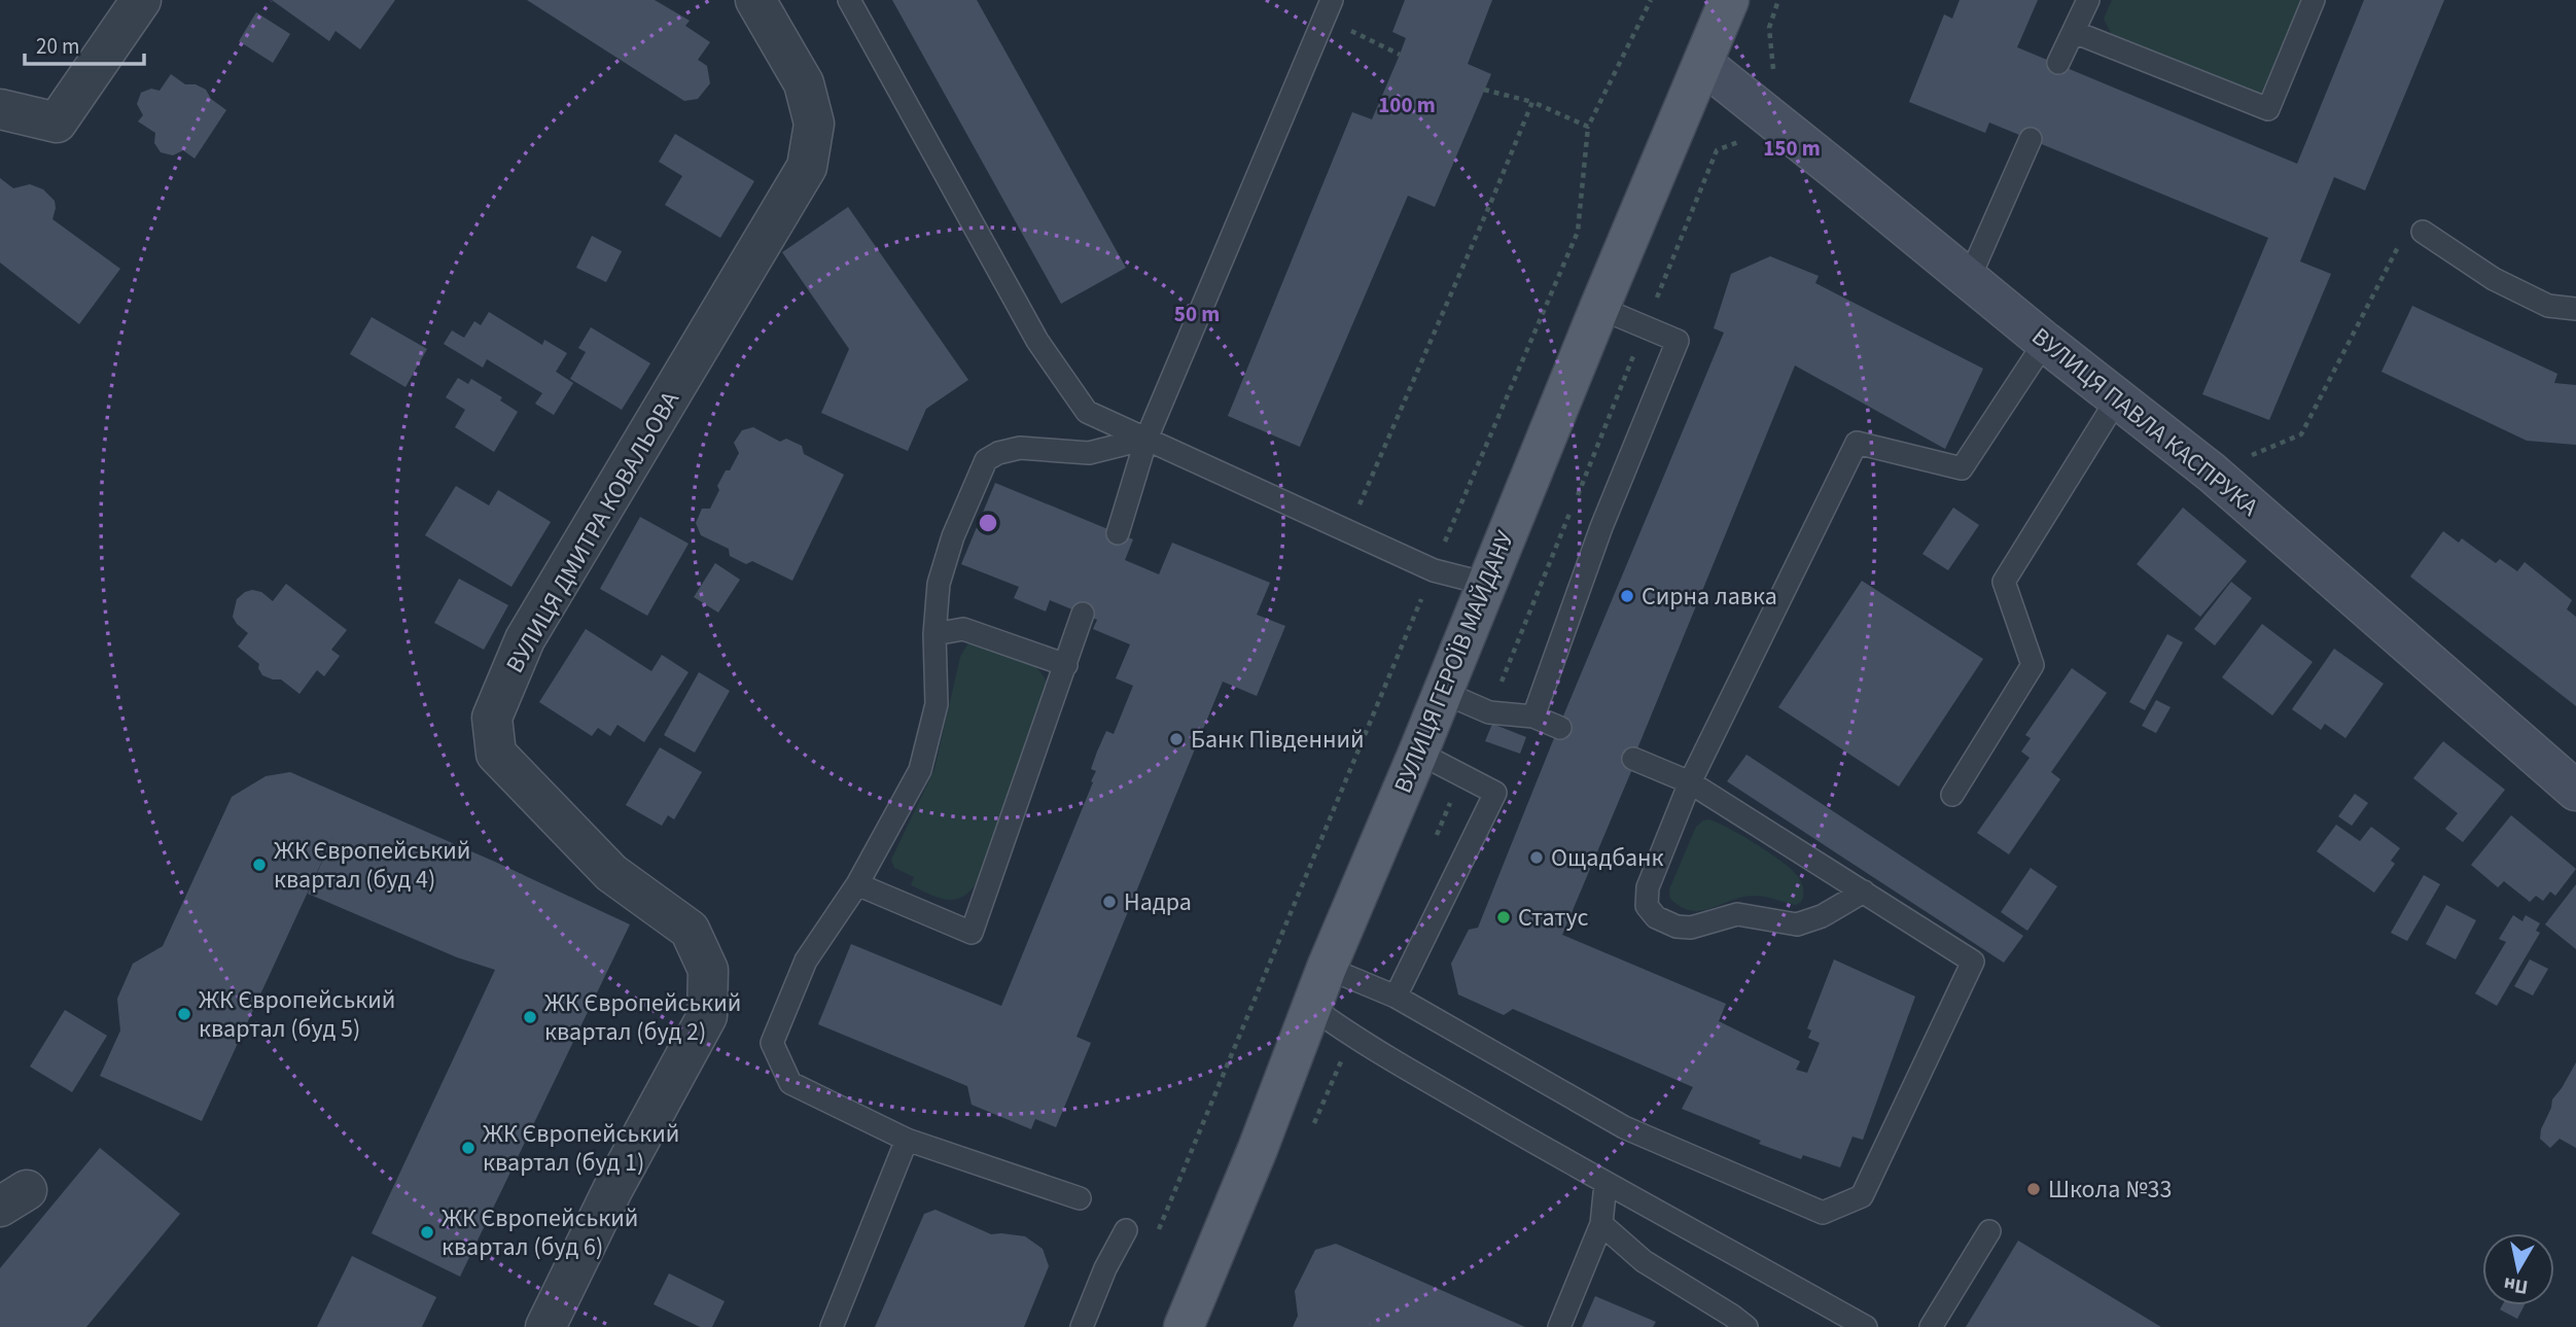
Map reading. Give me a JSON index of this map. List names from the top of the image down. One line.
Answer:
{"streets":{"main road":["ВУЛИЦЯ ГЕРОЇВ МАЙДАНУ"],"street":["ВУЛИЦЯ ПАВЛА КАСПРУКА","ВУЛИЦЯ ДМИТРА КОВАЛЬОВА"]},"crossings":[["ВУЛИЦЯ ПАВЛА КАСПРУКА","ВУЛИЦЯ ГЕРОЇВ МАЙДАНУ"]],"places":["Сирна лавка","Банк Південний","Ощадбанк","ЖК Європейський квартал (буд 4)","Надра","Статус","ЖК Європейський квартал (буд 5)","ЖК Європейський квартал (буд 2)","ЖК Європейський квартал (буд 1)","Школа №33","ЖК Європейський квартал (буд 6)"],"scale_bar":"20 m","north":"bottom","rings":["100 m","150 m","50 m"]}
